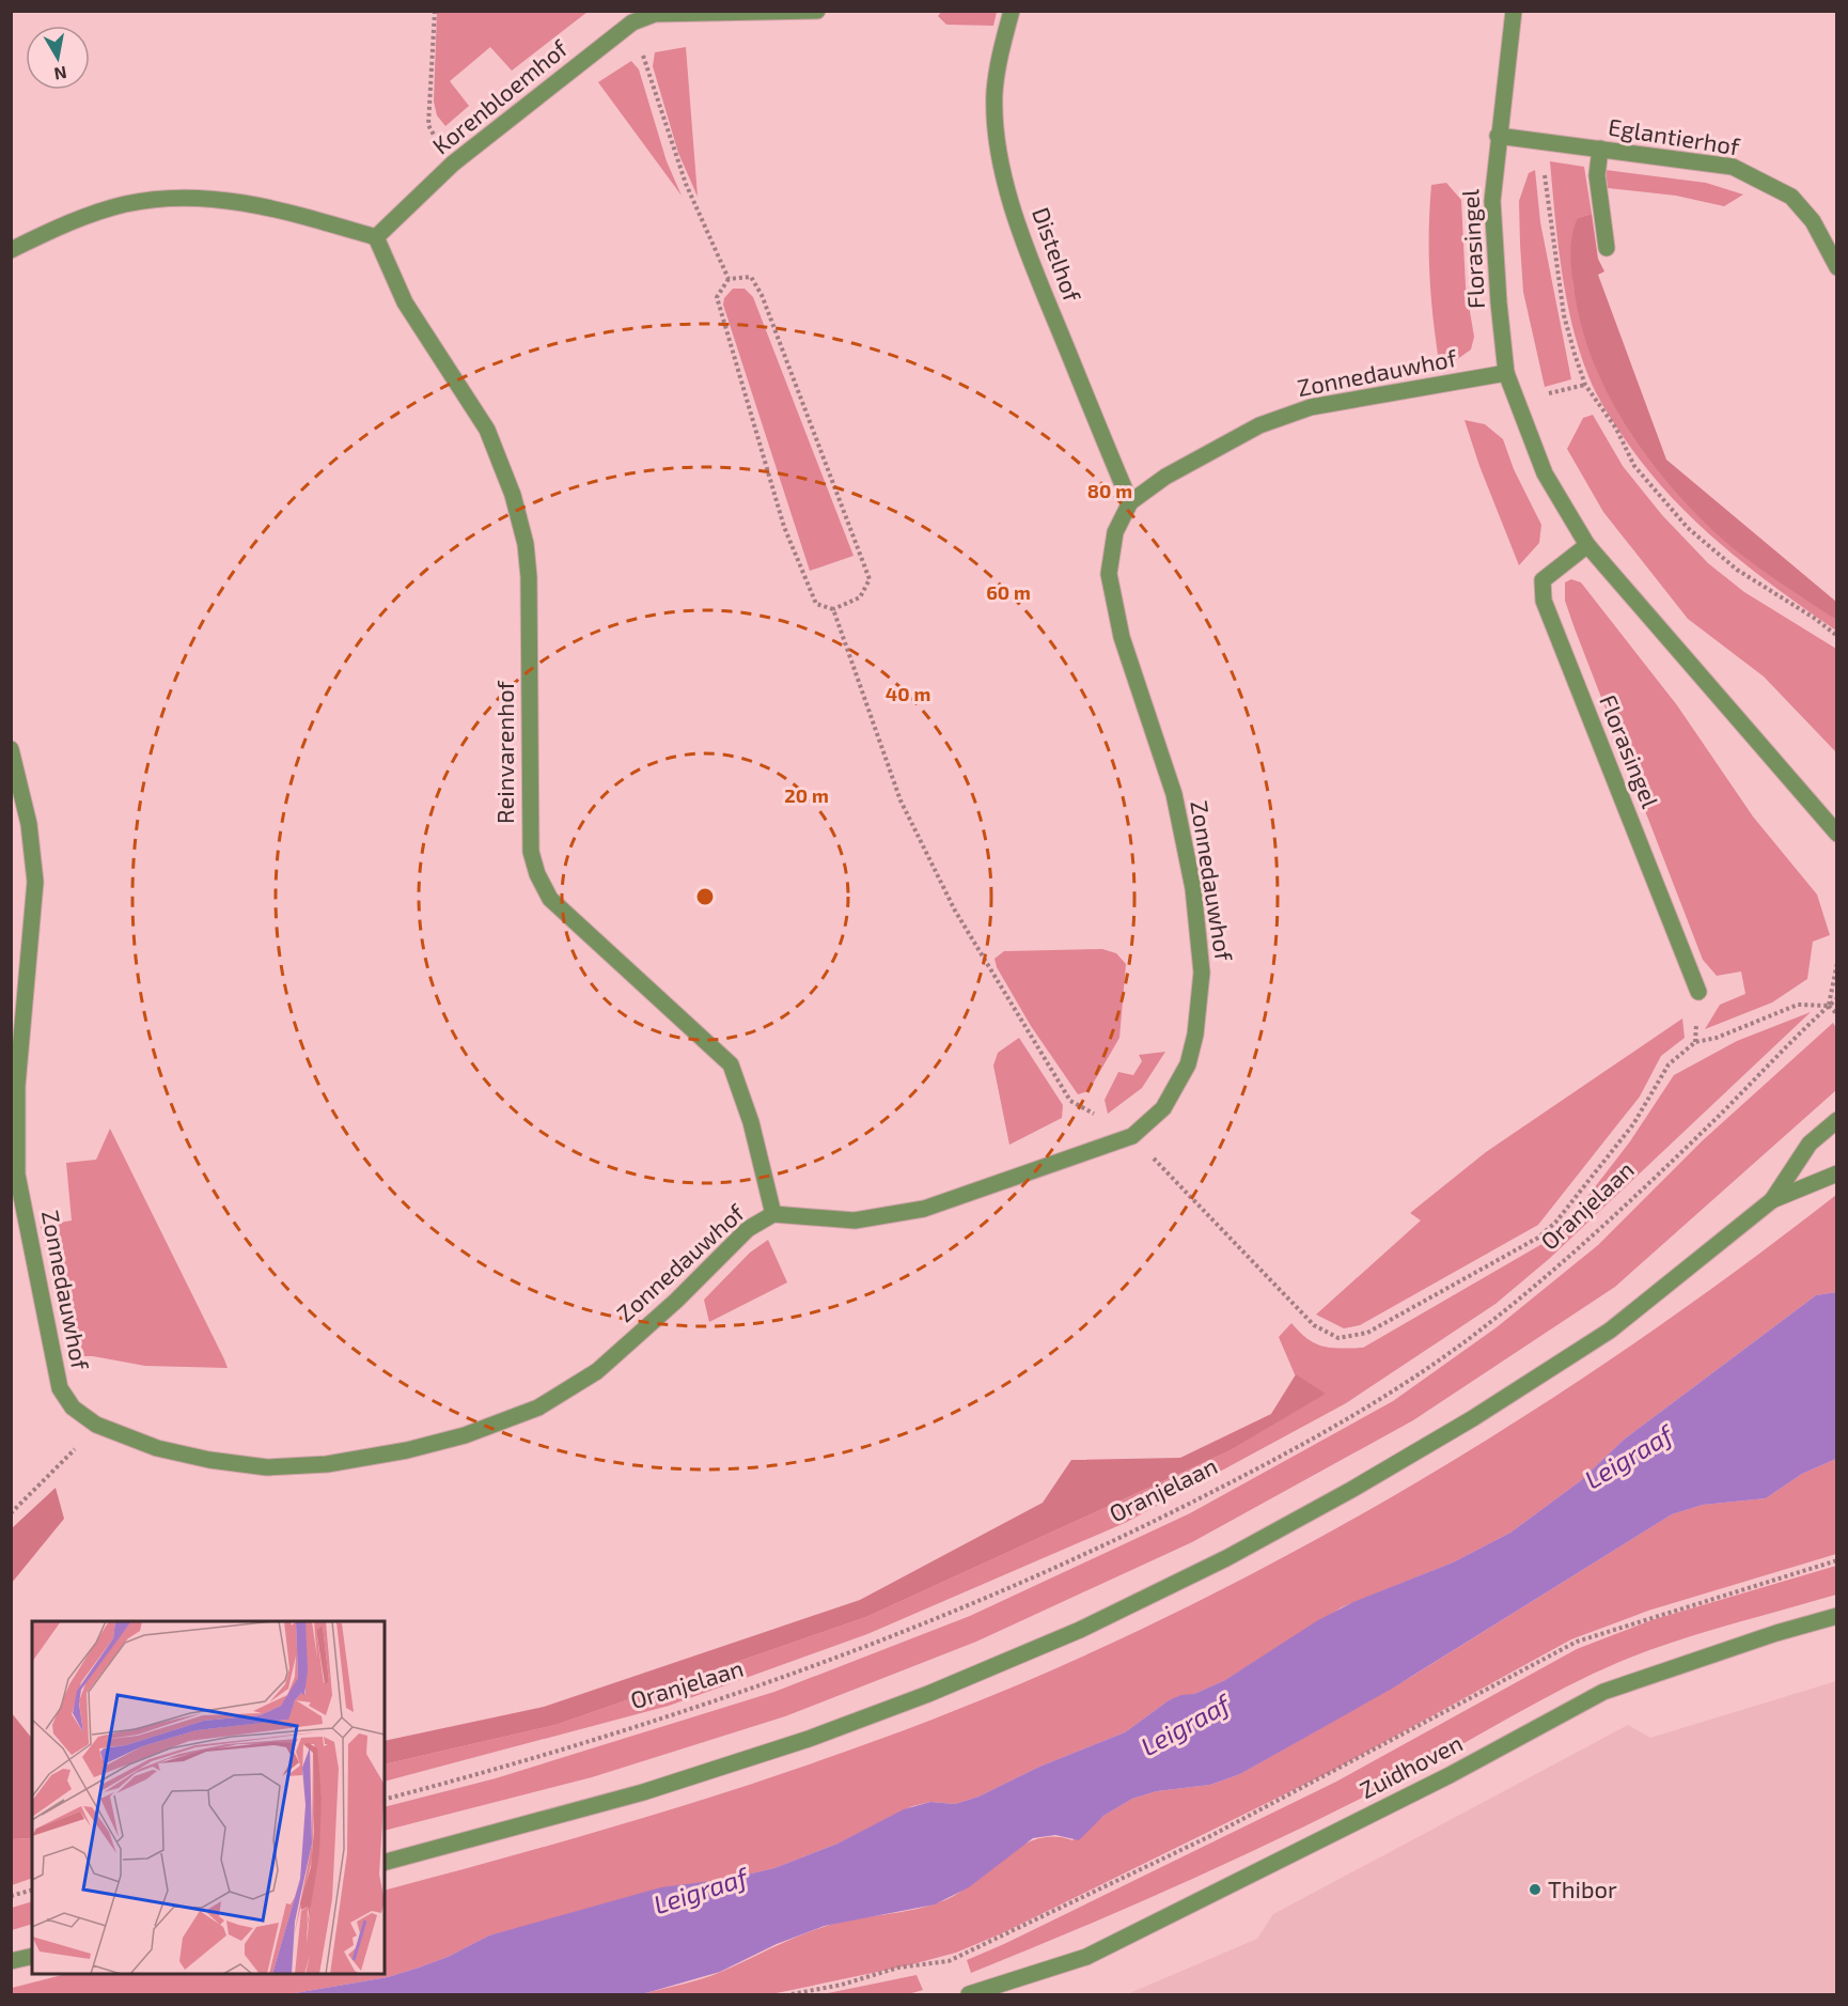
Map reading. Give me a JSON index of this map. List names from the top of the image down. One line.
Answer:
{"streets":{"street":["Korenbloemhof","Eglantierhof","Florasingel","Distelhof","Zonnedauwhof","Reinvarenhof","Zuidhoven"],"path":["Oranjelaan"]},"crossings":[["Korenbloemhof","Reinvarenhof"],["Eglantierhof","Florasingel"],["Florasingel","Zonnedauwhof"],["Distelhof","Zonnedauwhof"],["Zonnedauwhof","Reinvarenhof"]],"water":["Leigraaf"],"places":["Thibor"],"north":"bottom","rings":["80 m","60 m","40 m","20 m"]}
